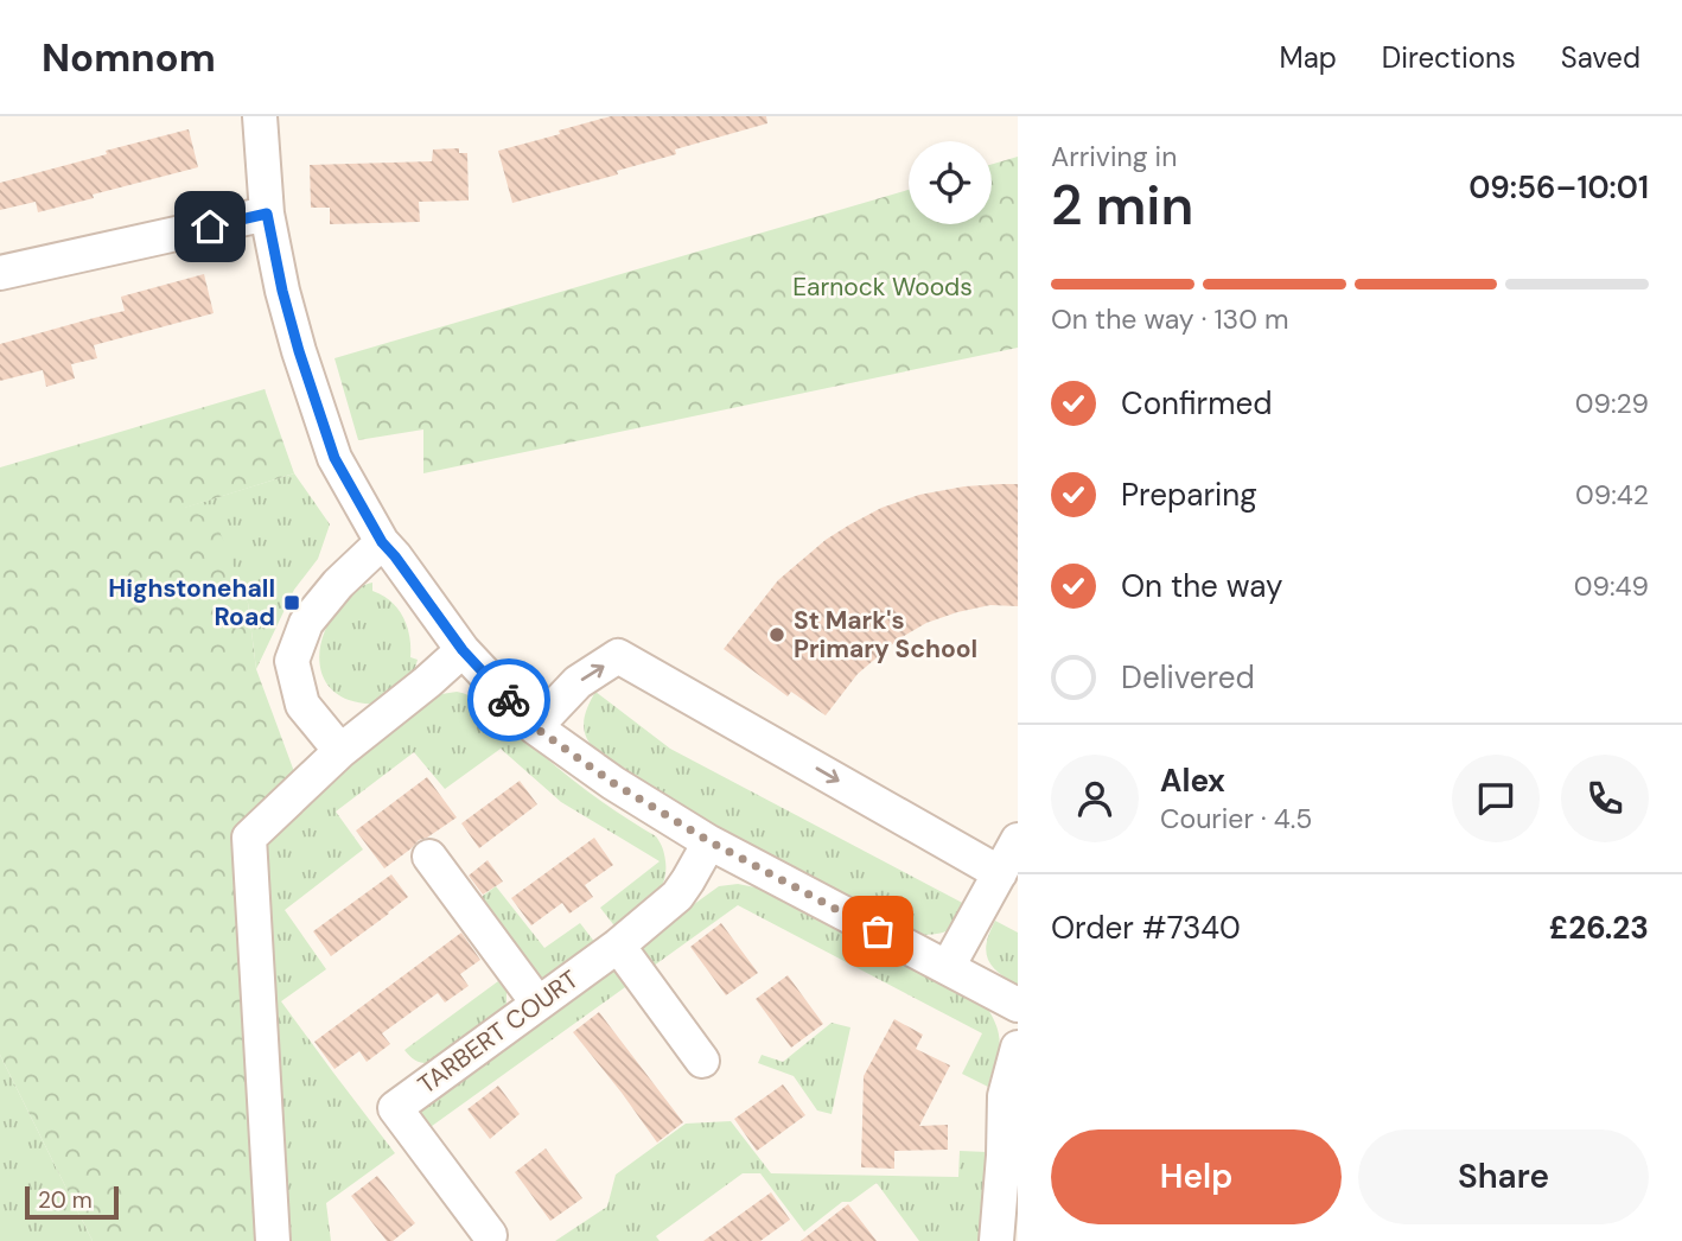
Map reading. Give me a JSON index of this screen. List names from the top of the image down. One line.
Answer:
{"streets":{"street":["TARBERT COURT"]},"parks":["Earnock Woods"],"places":{"transit":["Highstonehall Road"],"other":["St Mark's Primary School"]},"scale_bar":"20 m","page":{"header":"Nomnom","nav":["Map","Directions","Saved"],"heading":["2 min","Arriving in","09:56–10:01"],"panel":["Alex","Courier · 4.5","Order #7340","£26.23"],"bar":"On the way · 130 m","list":[["Confirmed","09:29"],["Preparing","09:42"],["On the way","09:49"],"Delivered"],"buttons":["Help","Share"],"scale":"20 m"}}
